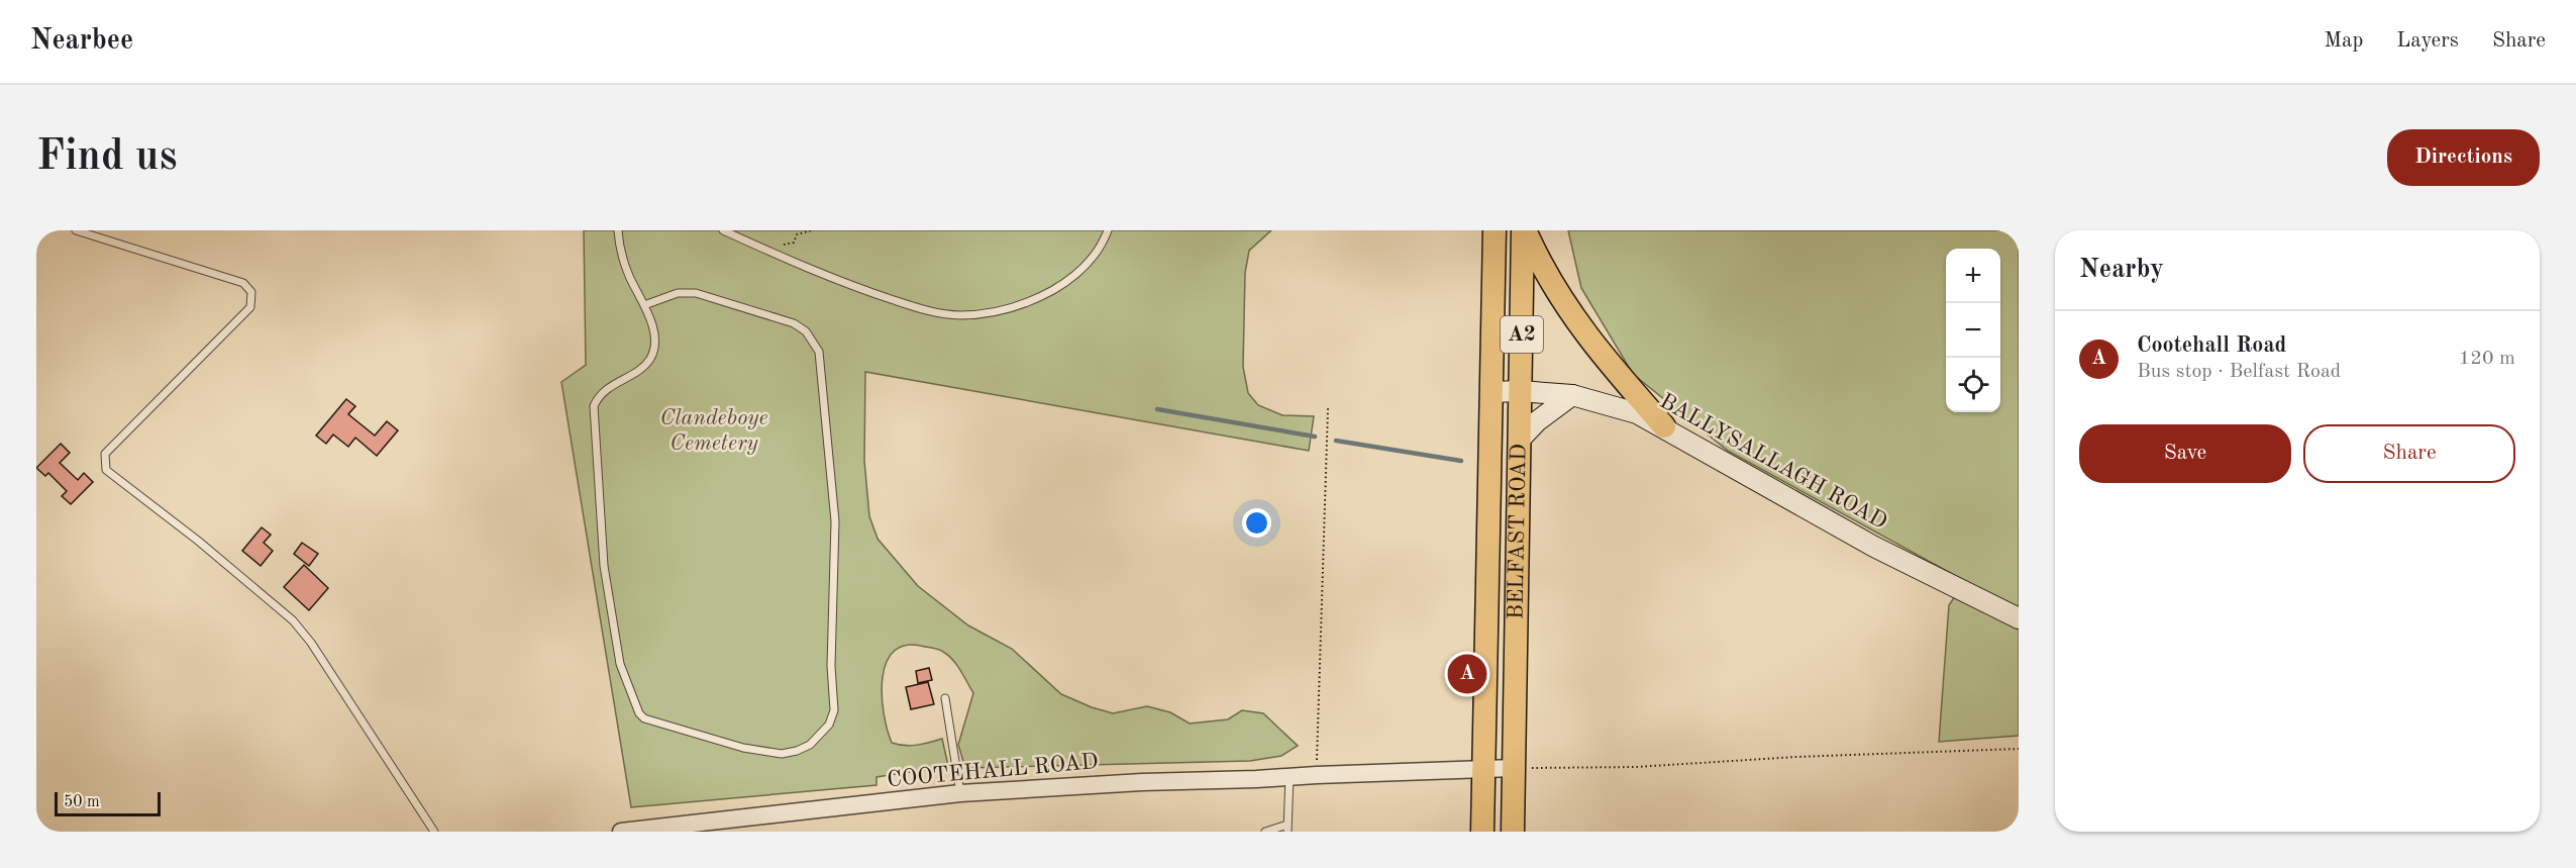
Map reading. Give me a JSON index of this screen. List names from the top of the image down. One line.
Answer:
{"streets":{"highway":["A2","BELFAST ROAD"],"main road":["BALLYSALLAGH ROAD"],"street":["COOTEHALL ROAD"]},"crossings":[["BALLYSALLAGH ROAD","BELFAST ROAD"],["BELFAST ROAD","COOTEHALL ROAD"]],"parks":["Clandeboye Cemetery"],"scale_bar":"50 m","page":{"header":"Nearbee","nav":["Map","Layers","Share"],"buttons":["Directions",["Save","Share"]],"title":"Find us","heading":"Nearby","map_buttons":["+","−"],"list":[{"mark":"A","name":"Cootehall Road","note":"Bus stop · Belfast Road","value":"120 m"}],"pins":"A","scale":"50 m"}}
